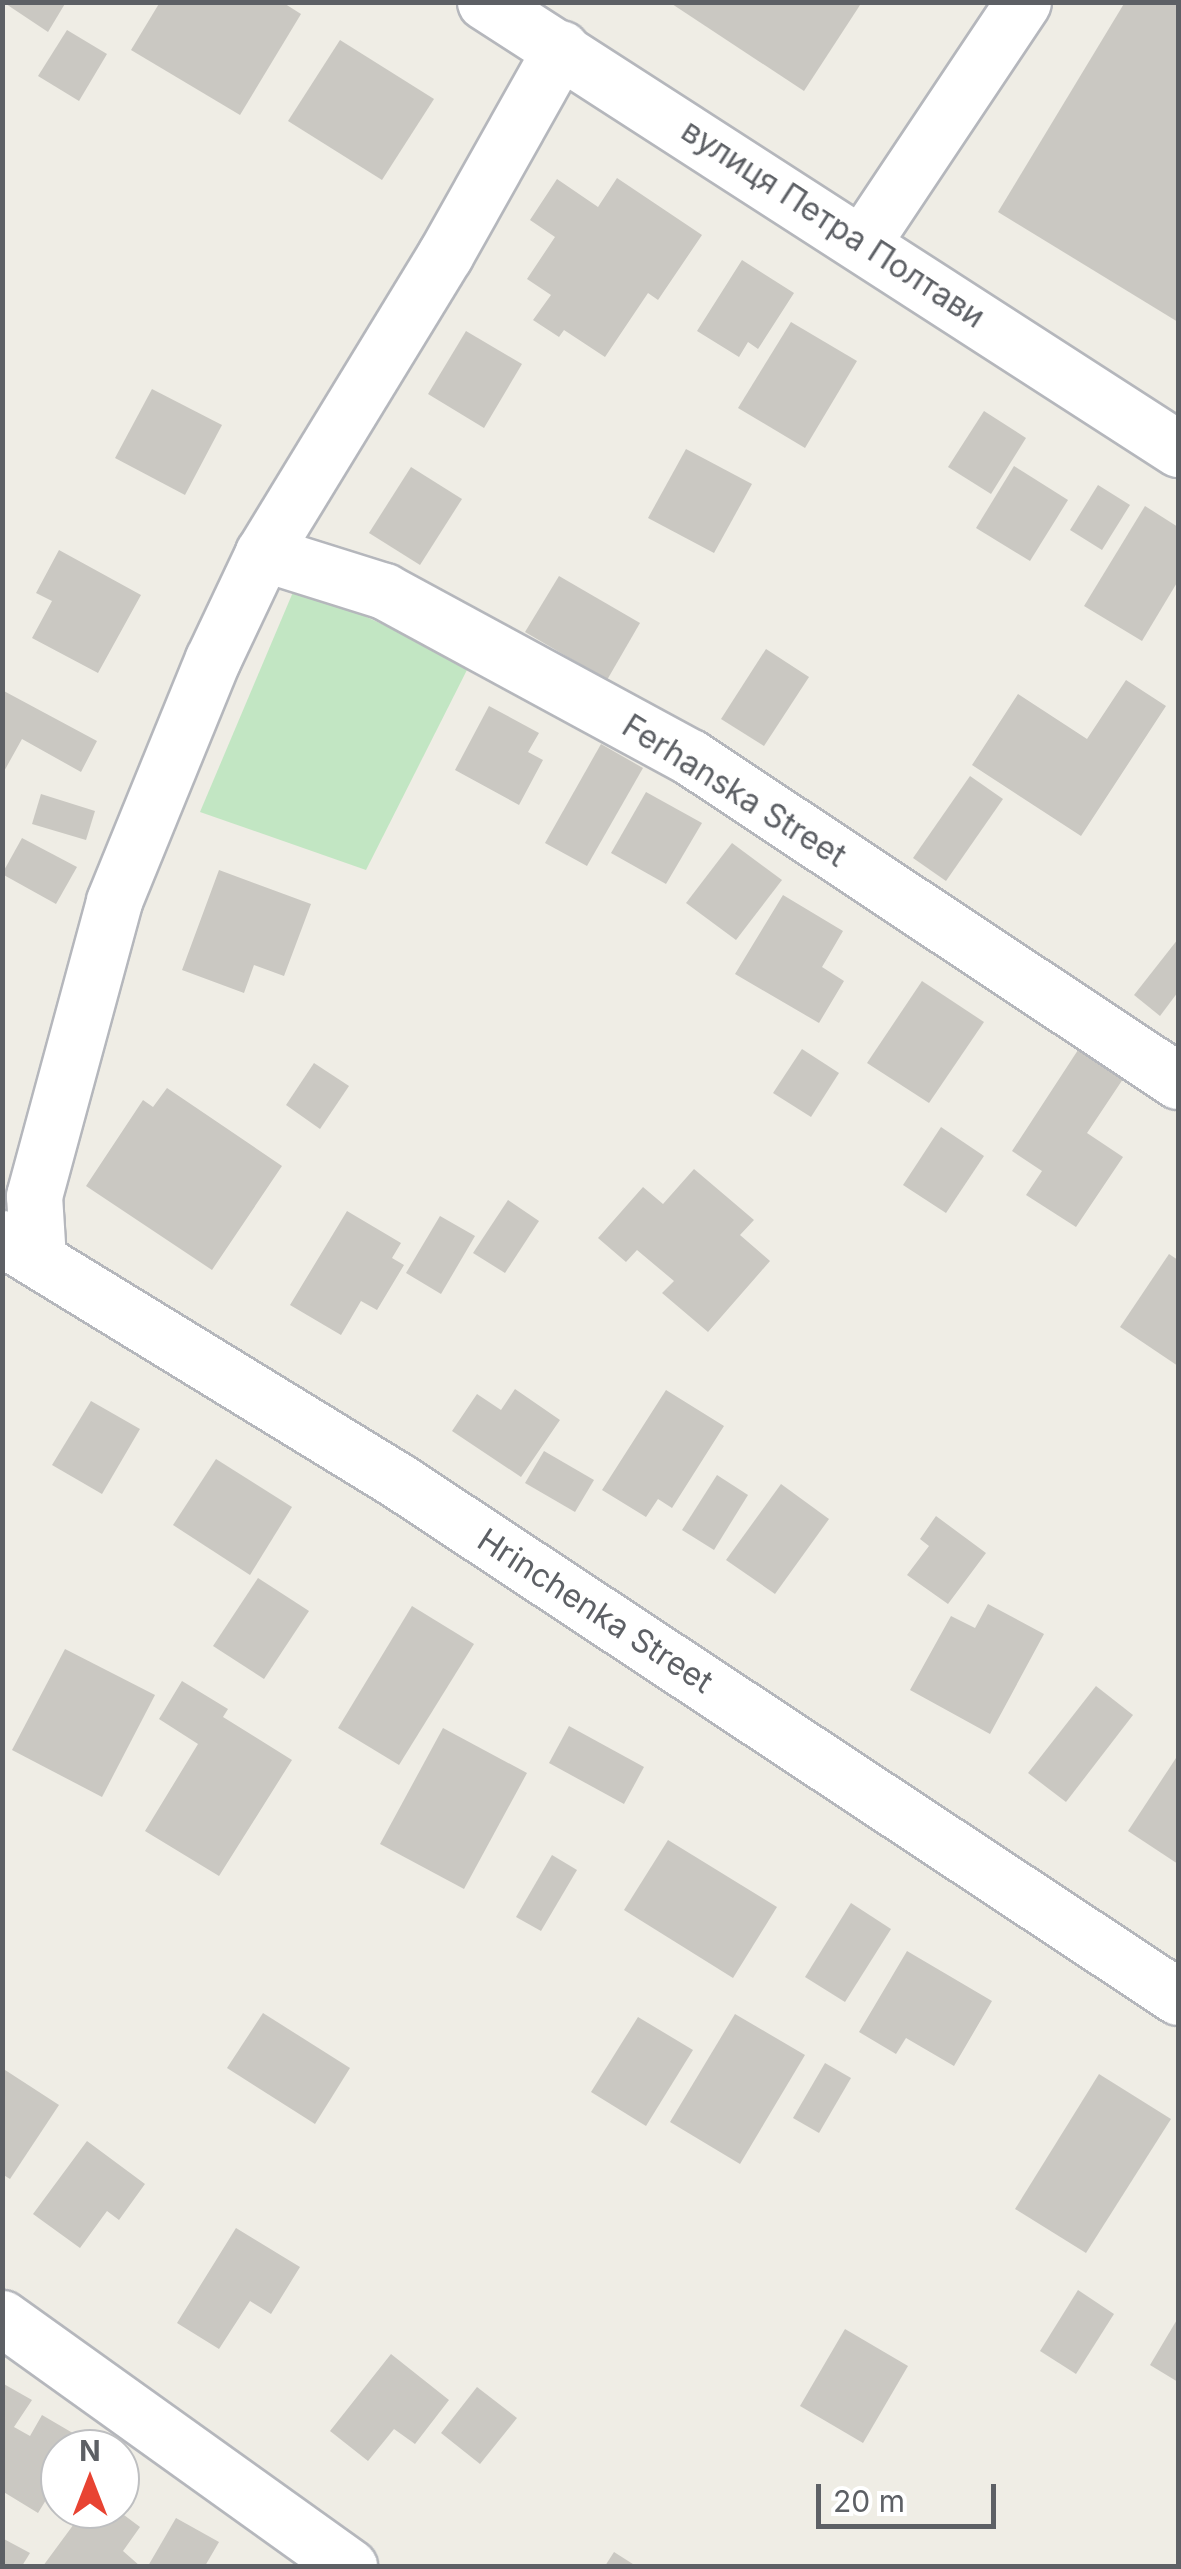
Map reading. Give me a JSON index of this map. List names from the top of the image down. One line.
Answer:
{"streets":{"street":["вулиця Петра Полтави","Ferhanska Street","Hrinchenka Street"]},"scale_bar":"20 m","north":"top"}
